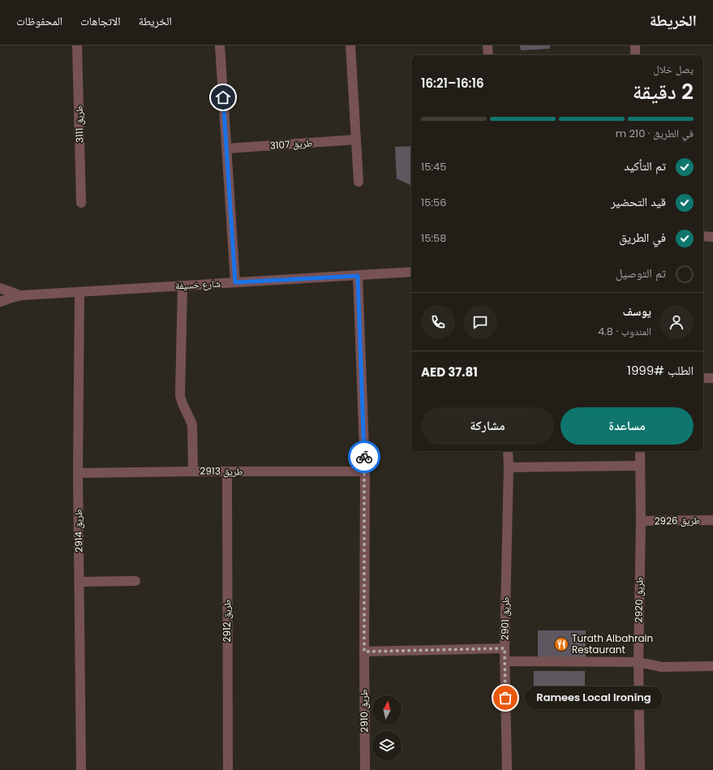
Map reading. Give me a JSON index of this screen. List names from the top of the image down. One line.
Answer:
{"streets":{"street":["طريق 3111","طريق 3107","شارع خسيفة","طريق 2913","طريق 2926","طريق 2914","طريق 2920","طريق 2901","طريق 2912","طريق 2910"]},"crossings":[["شارع خسيفة","طريق 2914"],["شارع خسيفة","طريق 2910"],["طريق 2913","طريق 2914"],["طريق 2913","طريق 2912"],["طريق 2913","طريق 2910"],["طريق 2926","طريق 2920"]],"places":{"restaurant":["Turath Albahrain Restaurant"],"other":["Ramees Local Ironing"]},"north":"top","page":{"header":"الخريطة","nav":["الخريطة","الاتجاهات","المحفوظات"],"heading":["2 دقيقة","يصل خلال","16:16–16:21"],"panel":["يوسف","المندوب · 4.8","الطلب #1999","AED 37.81"],"bar":"في الطريق · 210 m","list":[["تم التأكيد","15:45"],["قيد التحضير","15:56"],["في الطريق","15:58"],"تم التوصيل"],"buttons":["مساعدة","مشاركة"],"bubble":"Ramees Local Ironing"}}
